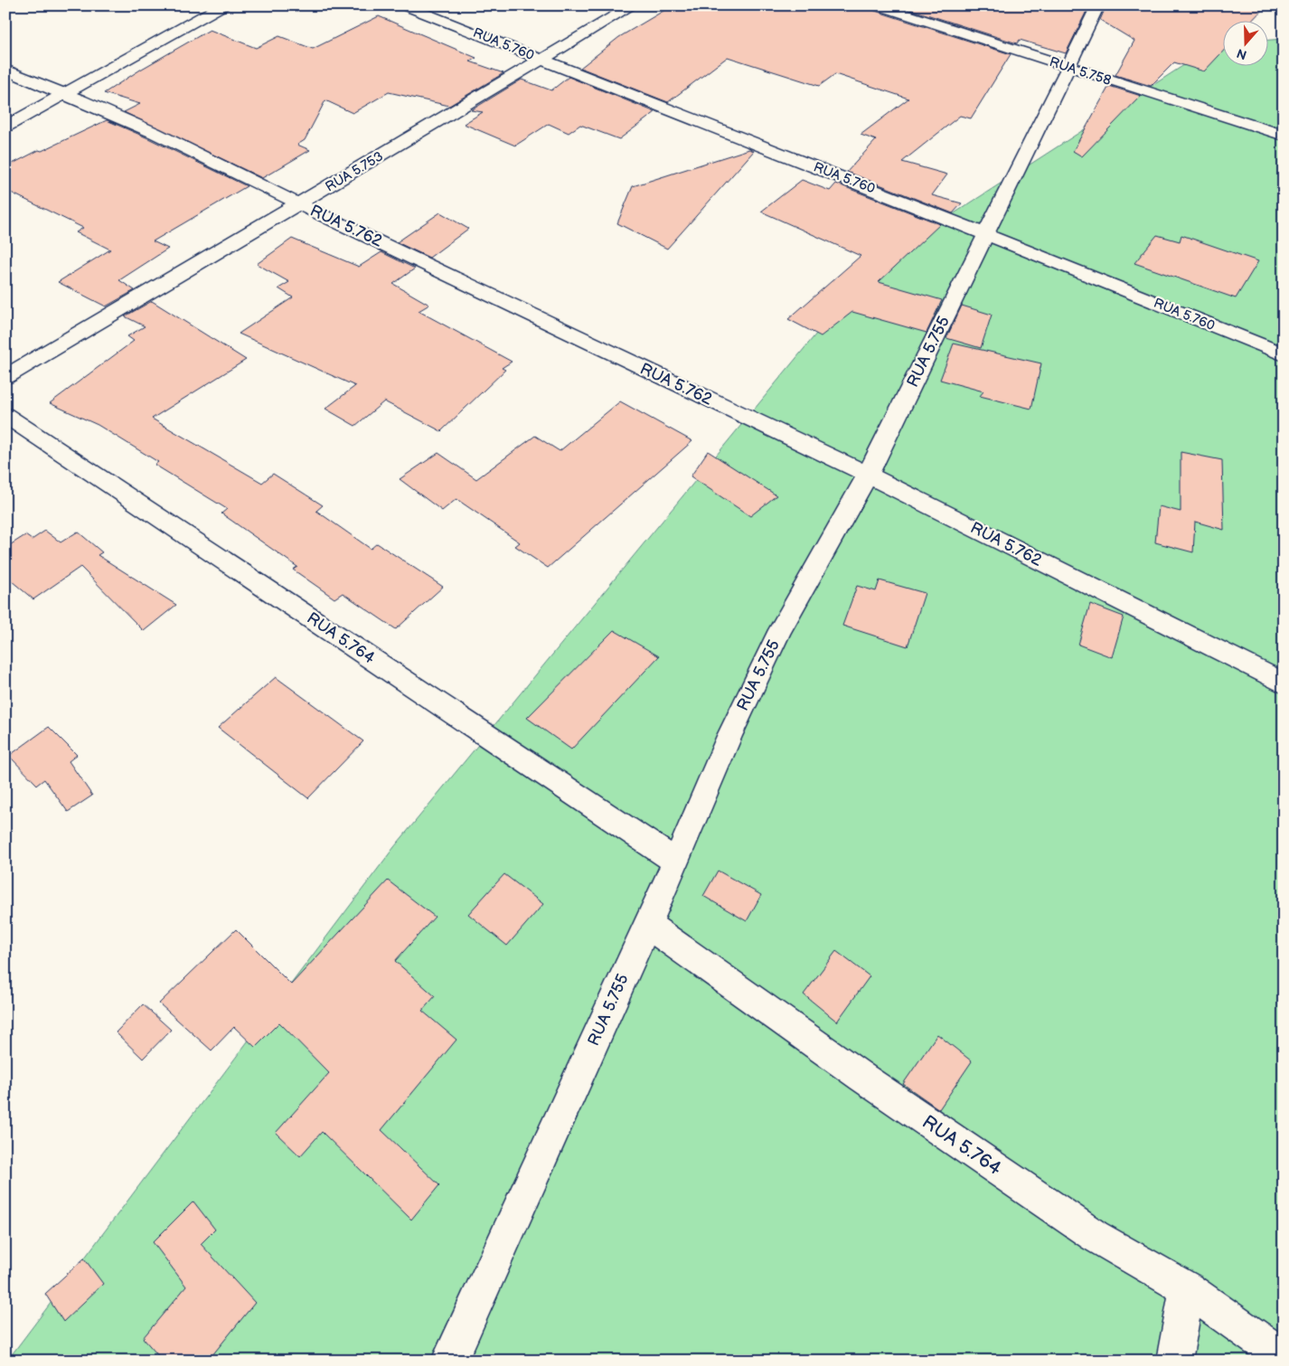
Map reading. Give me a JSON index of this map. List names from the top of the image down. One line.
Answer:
{"streets":{"street":["RUA 5.760","RUA 5.758","RUA 5.753","RUA 5.762","RUA 5.755","RUA 5.764"]},"crossings":[["RUA 5.760","RUA 5.753"],["RUA 5.760","RUA 5.755"],["RUA 5.758","RUA 5.755"],["RUA 5.753","RUA 5.762"],["RUA 5.762","RUA 5.755"],["RUA 5.755","RUA 5.764"]],"north":"bottom"}
